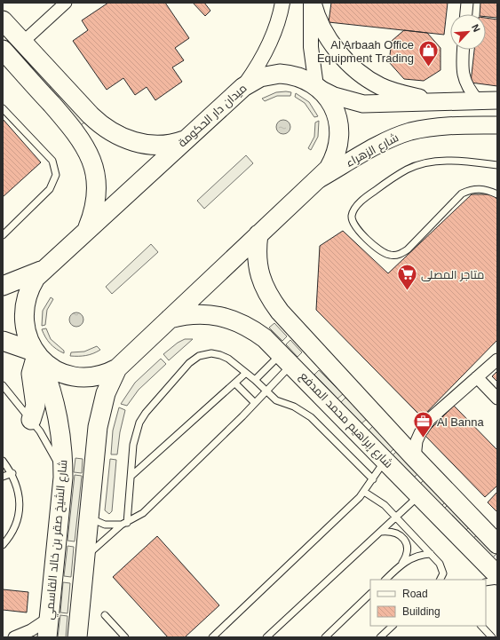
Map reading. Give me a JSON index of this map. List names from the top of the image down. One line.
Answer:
{"streets":{"main road":["ميدان دار الحكومة","شارع الزهراء","شارع إبراهيم محمد المدفع","شارع الشيخ صقر بن خالد القاسمي"]},"crossings":[["ميدان دار الحكومة","شارع الزهراء"],["ميدان دار الحكومة","شارع إبراهيم محمد المدفع"],["ميدان دار الحكومة","شارع الشيخ صقر بن خالد القاسمي"]],"places":{"shop":["Al Arbaah Office Equipment Trading"],"supermarket":["متاجر المصلى"],"office":["Al Banna"]},"legend":["Road","Building"],"north":"top right"}
